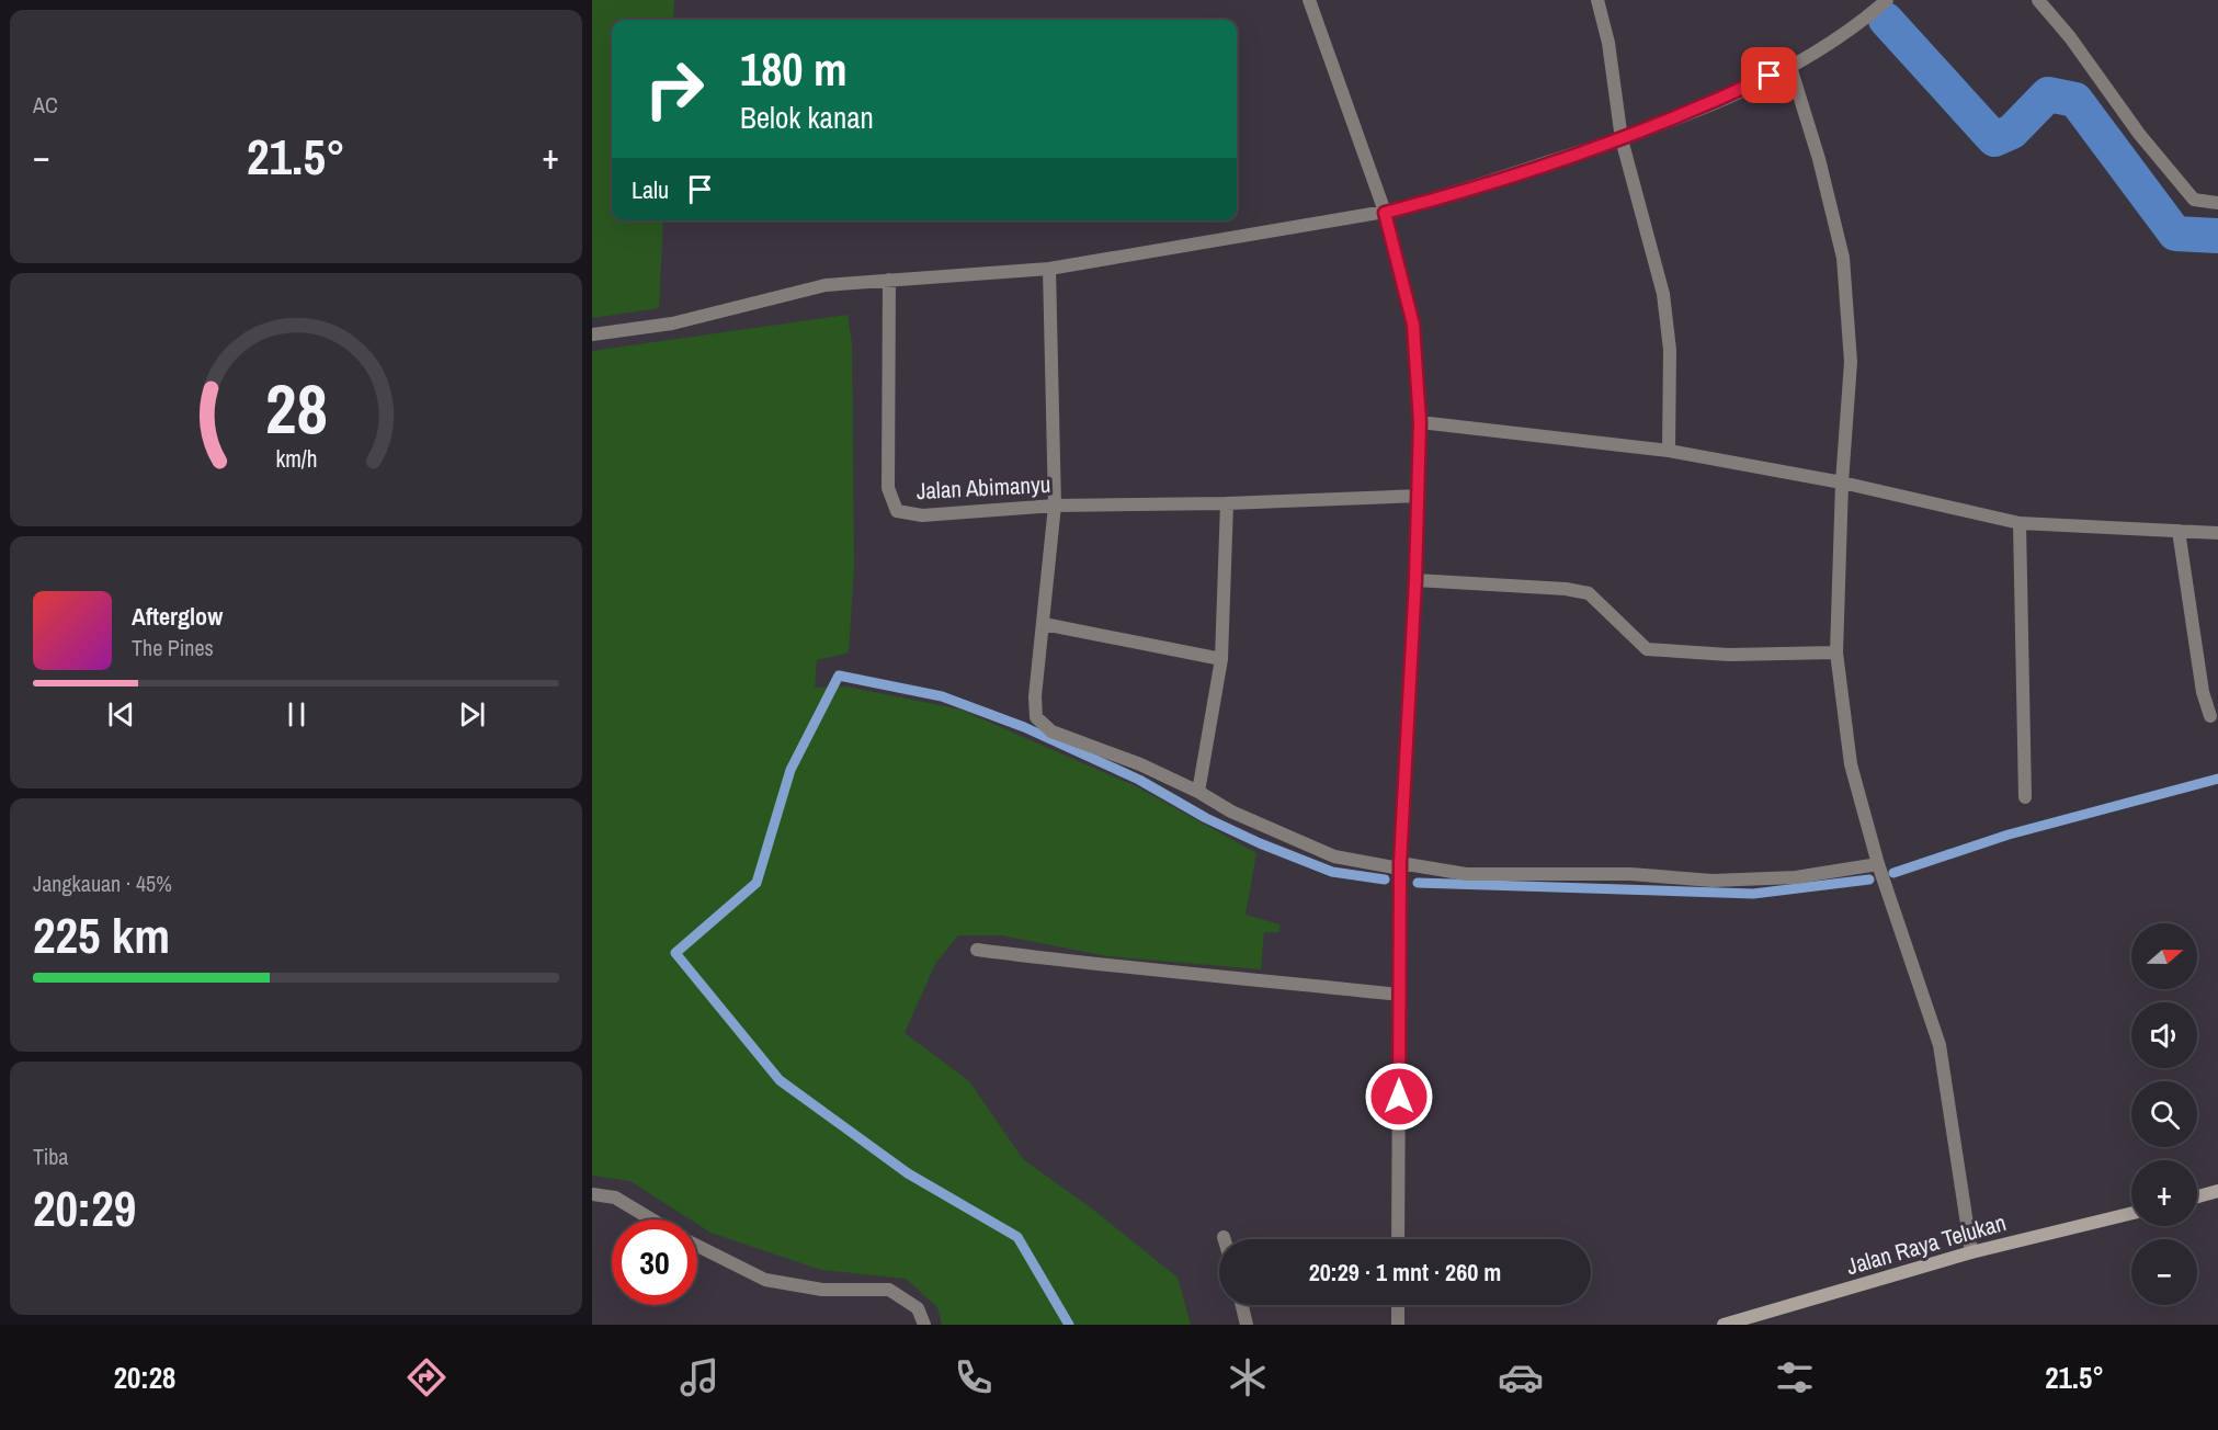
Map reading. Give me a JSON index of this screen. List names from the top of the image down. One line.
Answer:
{"streets":{"main road":["Jalan Raya Telukan"],"street":["Jalan Abimanyu"]},"north":"right","page":{"tile":["AC",["Jangkauan · 45%","225 km"],["Tiba","20:29"]],"turn":["180 m","Belok kanan"],"heat":["−","21.5°","+"],"then":"Lalu","song":["Afterglow","The Pines"],"map_buttons":["+","−"],"limit":"30","trip":"20:29 · 1 mnt · 260 m","tabs":["20:28","21.5°"],"gauge":["28","km/h"]}}
